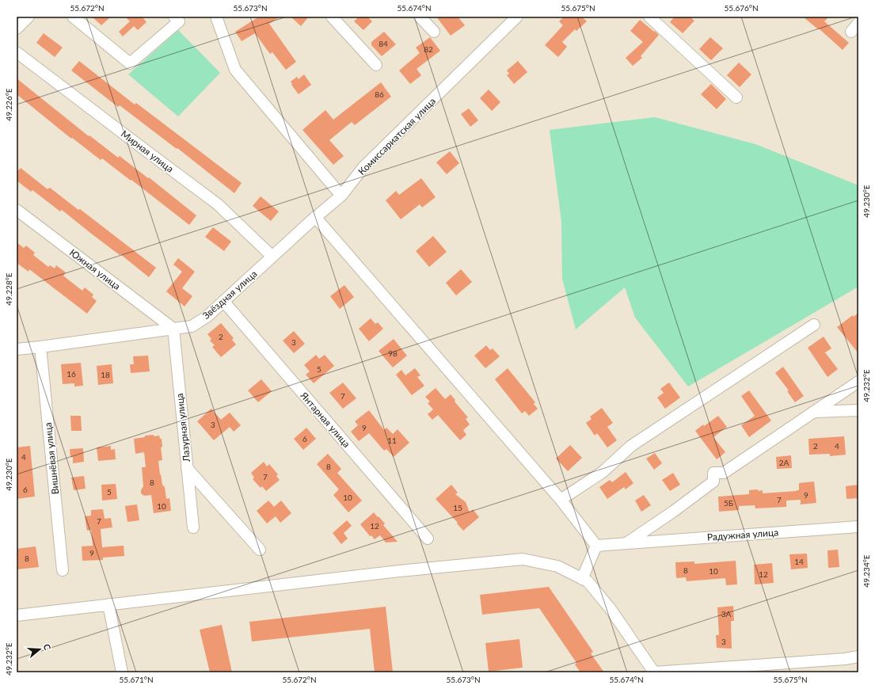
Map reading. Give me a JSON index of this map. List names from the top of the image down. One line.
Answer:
{"streets":{"street":["Комиссариатская улица","Мирная улица","Южная улица","Звёздная улица","Янтарная улица","Лазурная улица","Вишнёвая улица","Радужная улица"]},"crossings":[["Комиссариатская улица","Звёздная улица"],["Мирная улица","Звёздная улица"],["Южная улица","Звёздная улица"],["Южная улица","Лазурная улица"],["Звёздная улица","Янтарная улица"],["Звёздная улица","Лазурная улица"],["Звёздная улица","Вишнёвая улица"]],"house_numbers":["84","82","86","2","3","98","5","16","18","7","3","9","6","11","2","4","4","2А","8","7","8","6","5","9","10","7","5Б","10","15","7","12","9","8","14","8","10","12","3А","3"],"north":"right","coordinates":["55.672°N","55.673°N","55.674°N","55.675°N","55.676°N","49.226°E","49.230°E","49.228°E","49.232°E","49.234°E","55.671°N"]}
